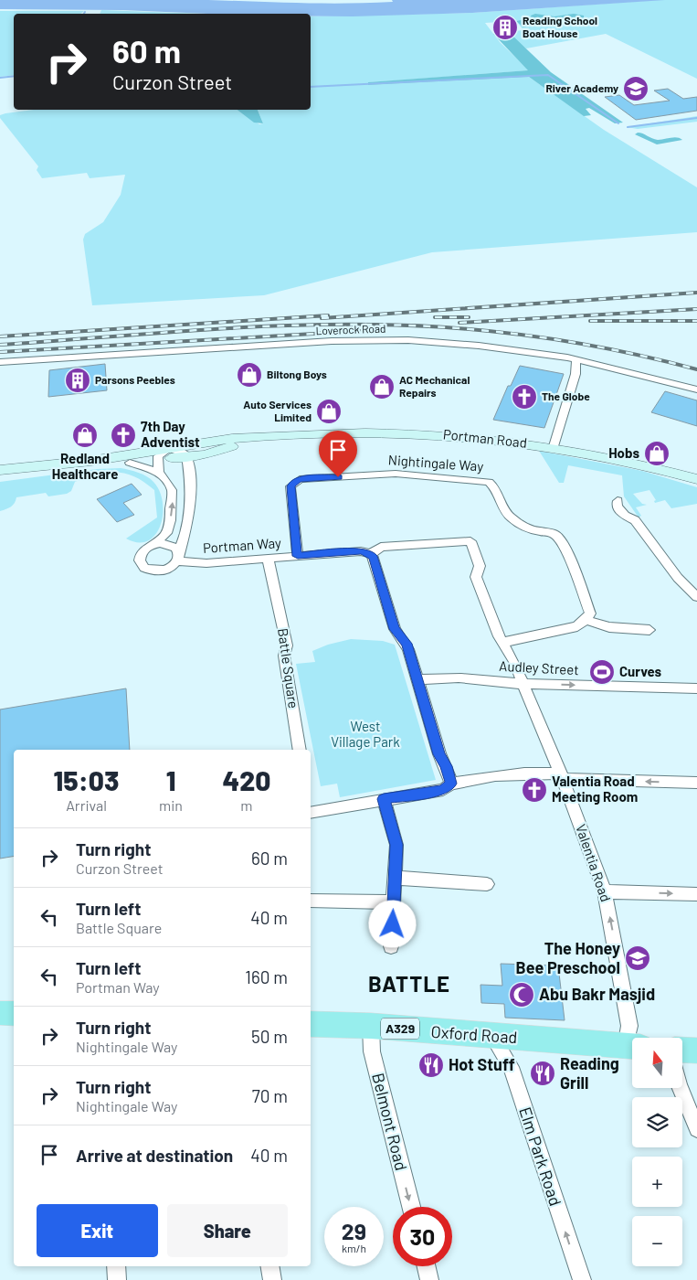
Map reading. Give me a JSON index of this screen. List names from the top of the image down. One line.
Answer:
{"streets":{"main road":["A329","Oxford Road"],"street":["Loverock Road","Portman Road","Nightingale Way","Portman Way","Battle Square","Audley Street","Valentia Road","Belmont Road","Elm Park Road"]},"crossings":[["Portman Road","Portman Way"],["Nightingale Way","Portman Way"],["Portman Way","Battle Square"],["Portman Way","Valentia Road"],["Audley Street","Valentia Road"],["Oxford Road","Belmont Road"],["Oxford Road","Elm Park Road"]],"one_way":["Belmont Road","Elm Park Road"],"districts":["BATTLE"],"parks":["West Village Park"],"places":{"building":["Reading School Boat House","Parsons Peebles"],"school or university":["River Academy","The Honey Bee Preschool"],"shop":["Biltong Boys","AC Mechanical Repairs","Auto Services Limited","Redland Healthcare","Hobs"],"church":["The Globe","7th Day Adventist","Valentia Road Meeting Room"],"sports":["Curves"],"mosque":["Abu Bakr Masjid"],"restaurant":["Hot Stuff","Reading Grill"]},"north":"top","page":{"turn":["60 m","Curzon Street"],"eta":["15:03","Arrival","1","min","420","m"],"list":[{"name":"Turn right","note":"Curzon Street","value":"60 m"},{"name":"Turn left","note":"Battle Square","value":"40 m"},{"name":"Turn left","note":"Portman Way","value":"160 m"},{"name":"Turn right","note":"Nightingale Way","value":"50 m"},{"name":"Turn right","note":"Nightingale Way","value":"70 m"},{"name":"Arrive at destination","value":"40 m"}],"map_buttons":["+","−"],"buttons":["Exit","Share"],"speed":"29 km/h","limit":"30"}}
